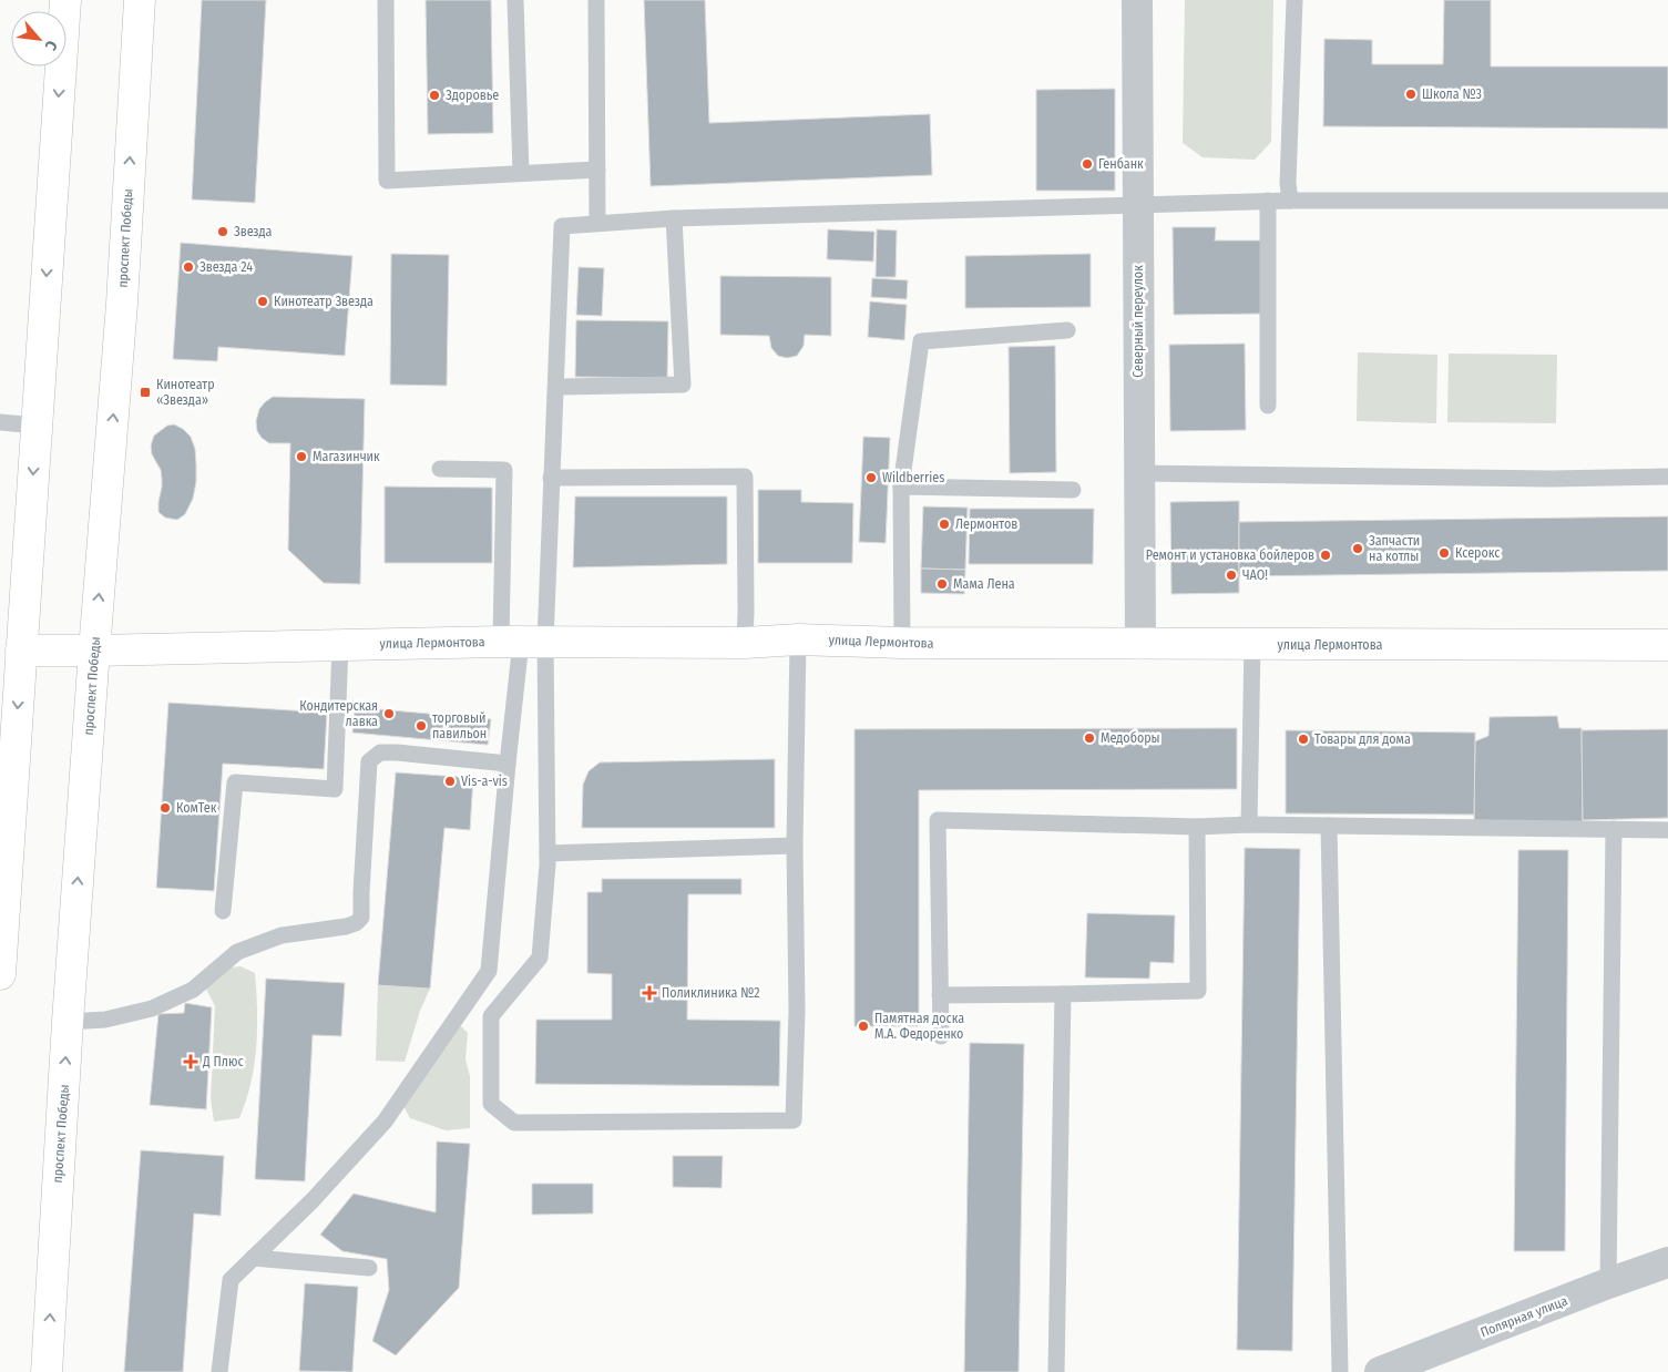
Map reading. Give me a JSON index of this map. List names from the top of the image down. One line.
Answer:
{"streets":{"main road":["проспект Победы","улица Лермонтова"],"street":["Северный переулок","Полярная улица"]},"crossings":[["проспект Победы","улица Лермонтова"],["Северный переулок","улица Лермонтова"]],"places":{"other":["Школа №3","Здоровье","Генбанк","Звезда","Звезда 24","Кинотеатр Звезда","Магазинчик","Wildberries","Лермонтов","Запчасти на котлы","Ксерокс","Ремонт и установка бойлеров","ЧАО!","Мама Лена","Кондитерская лавка","торговый павильон","Медоборы","Товары для дома","Vis-a-vis","КомТек","Памятная доска М.А. Федоренко"],"transit":["Кинотеатр «Звезда»"],"health":["Поликлиника №2","Д Плюс"]},"north":"bottom right"}
